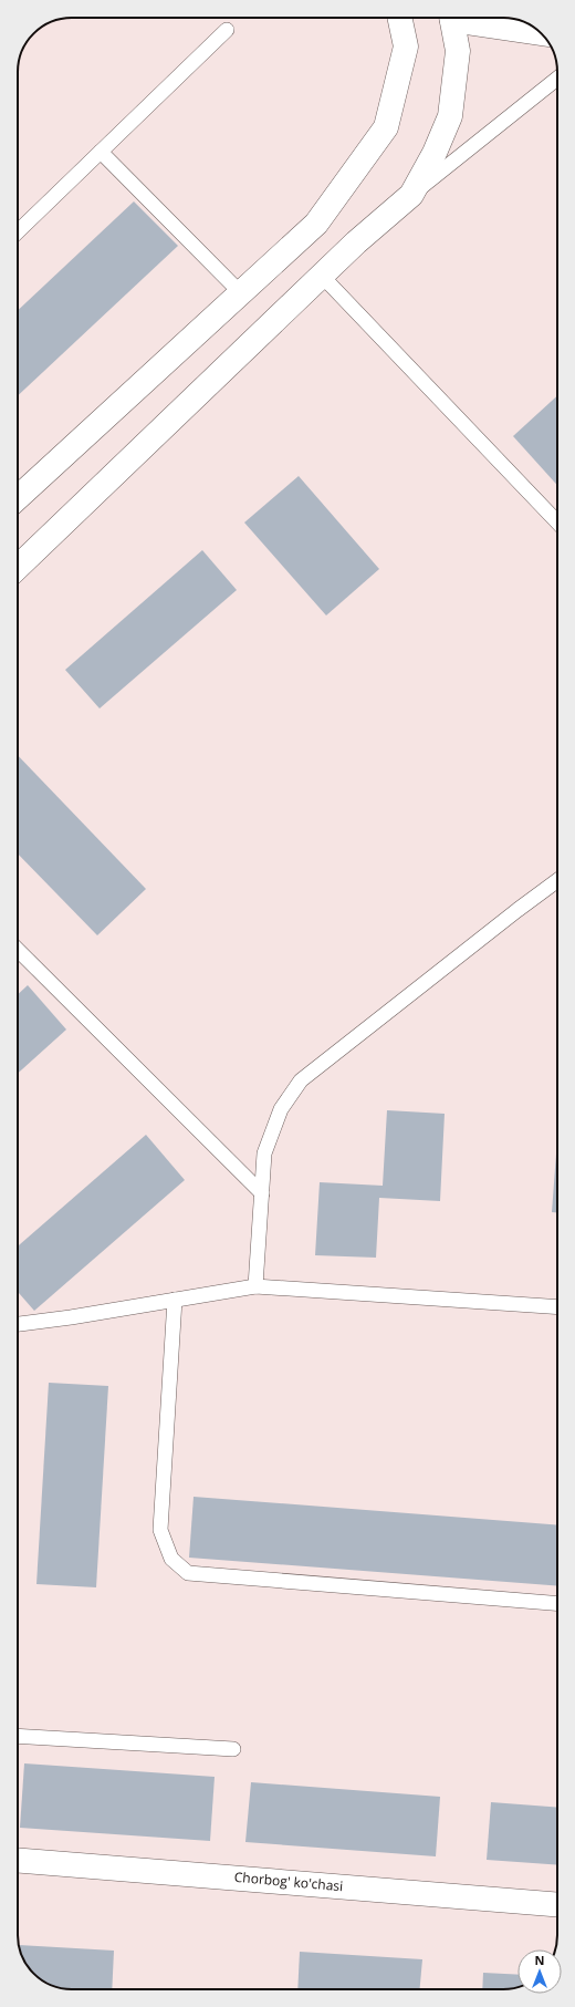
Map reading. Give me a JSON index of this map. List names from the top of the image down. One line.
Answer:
{"streets":{"main road":["Chorbog' ko'chasi"]},"north":"top"}
